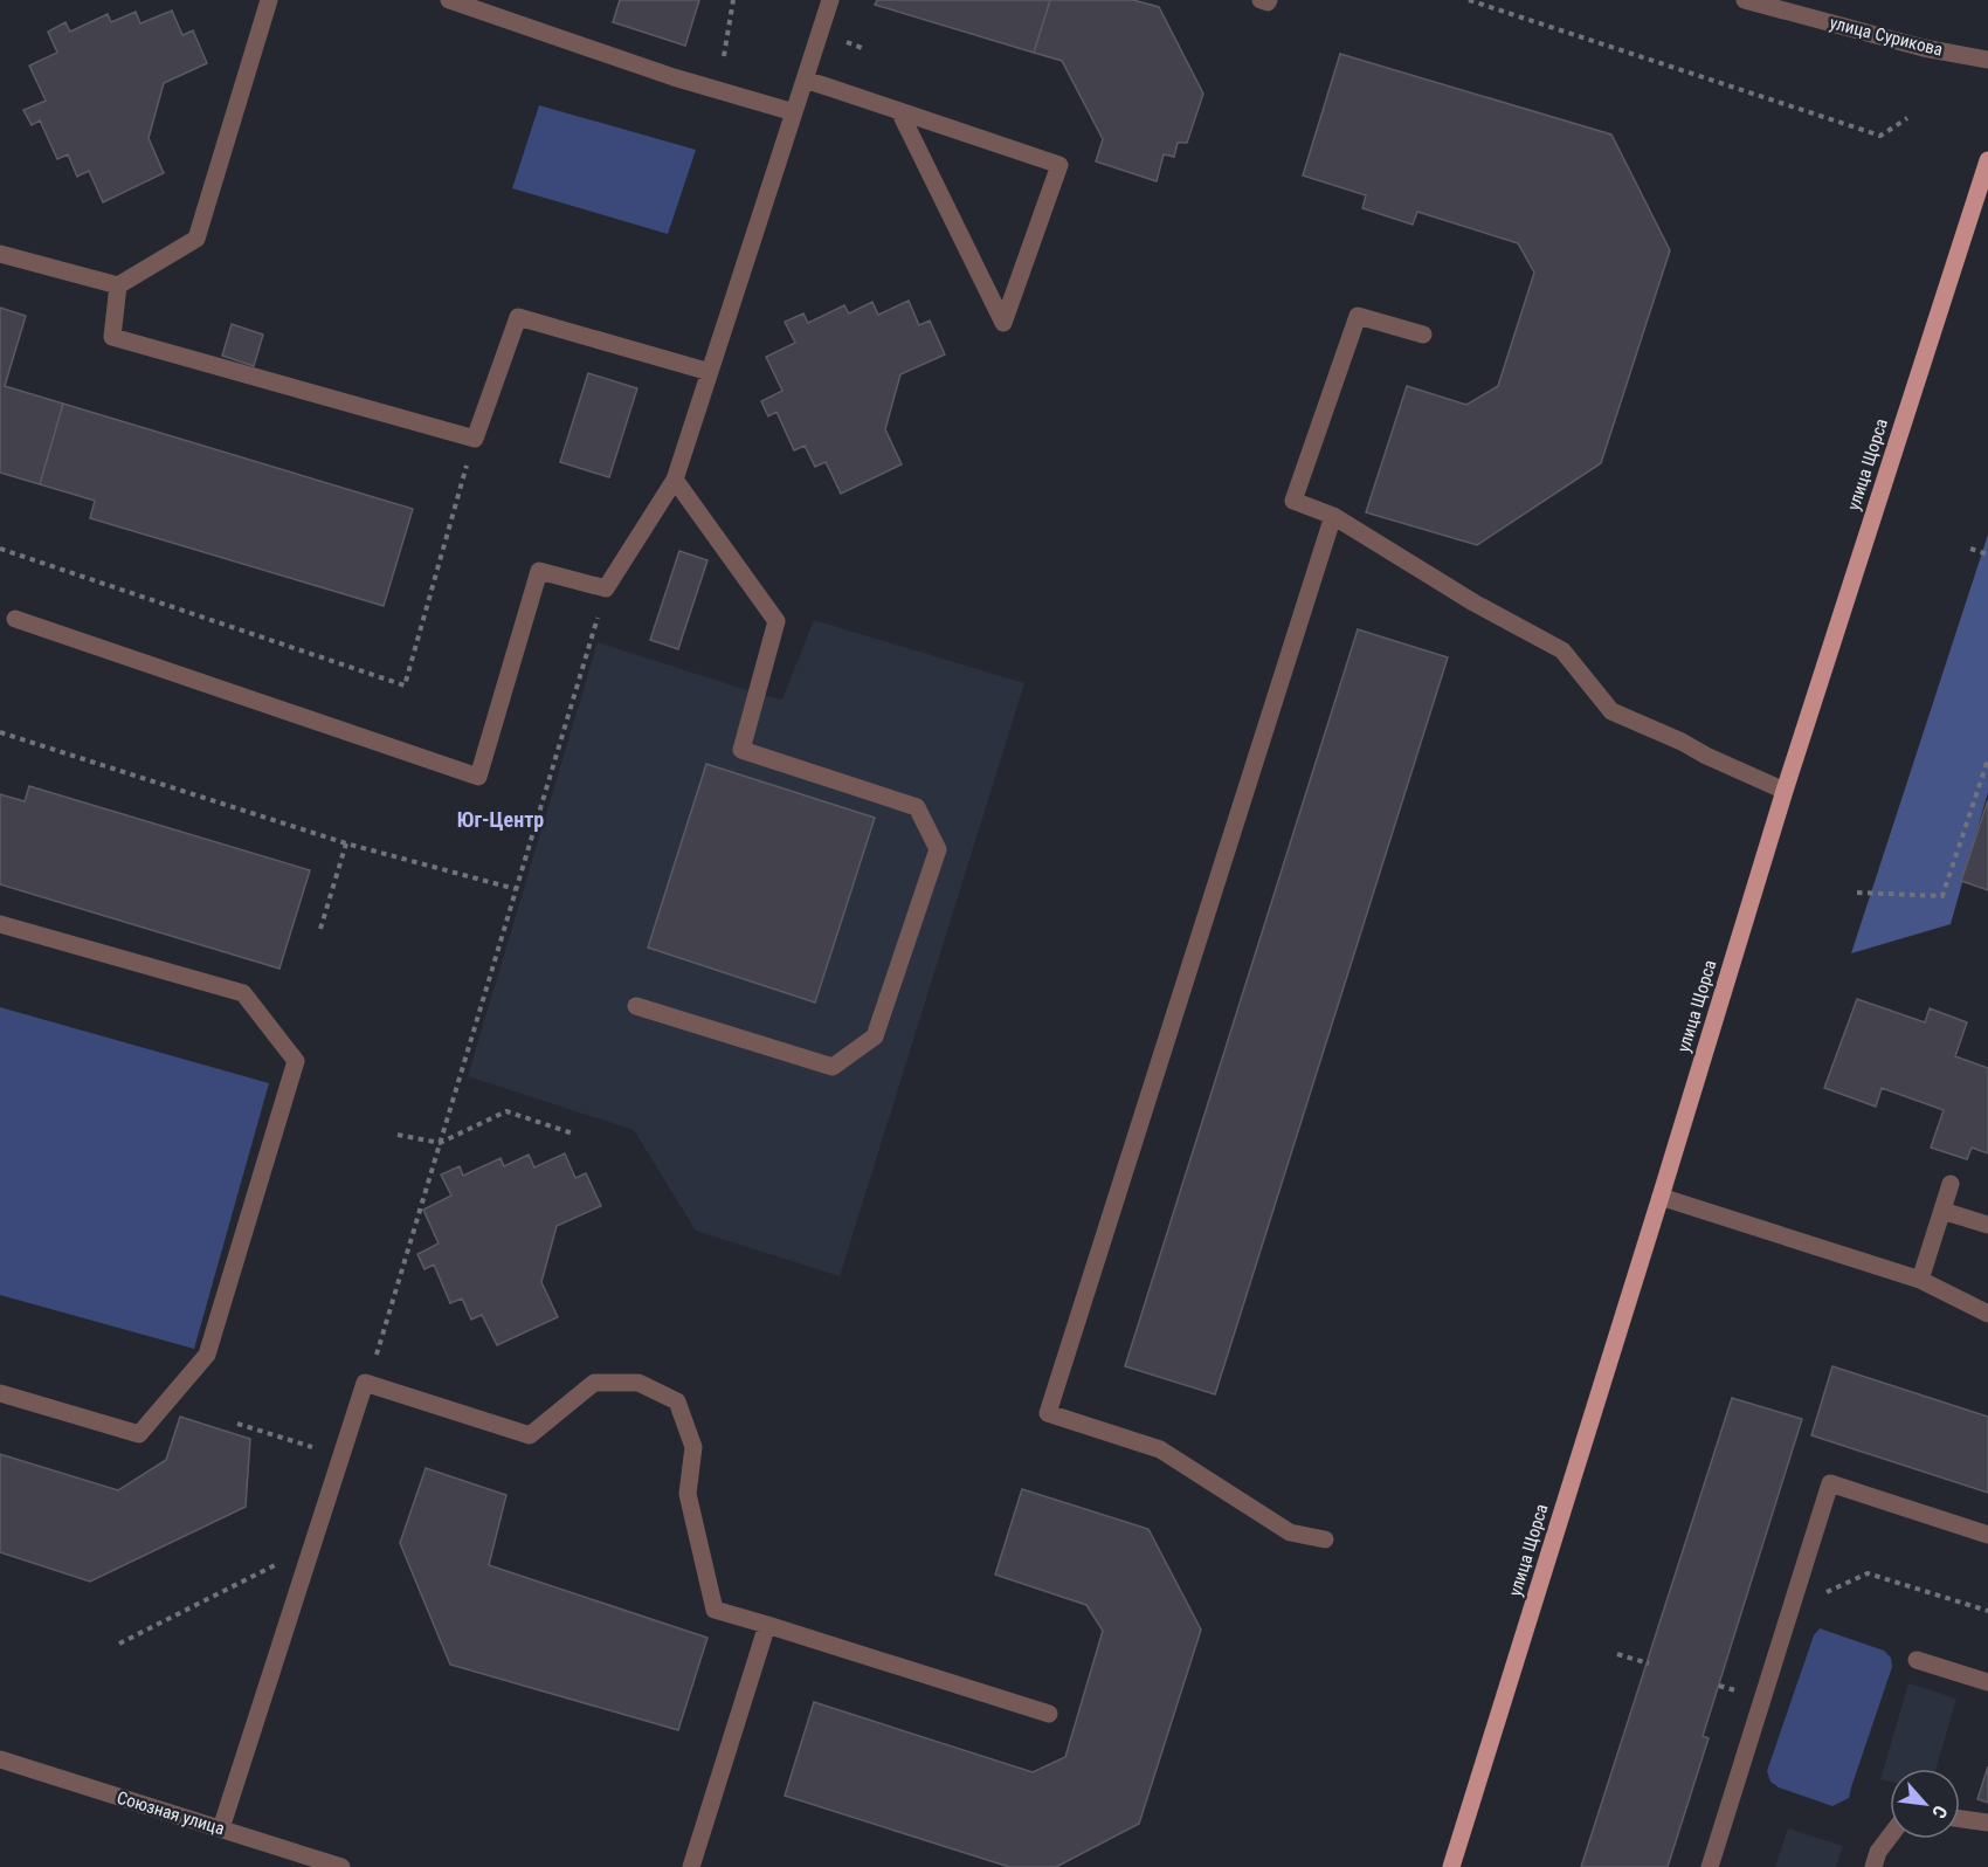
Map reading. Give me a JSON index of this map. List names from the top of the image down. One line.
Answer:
{"streets":{"main road":["улица Щорса"],"street":["улица Сурикова","Союзная улица"]},"districts":["Юг-Центр"],"north":"bottom right"}
